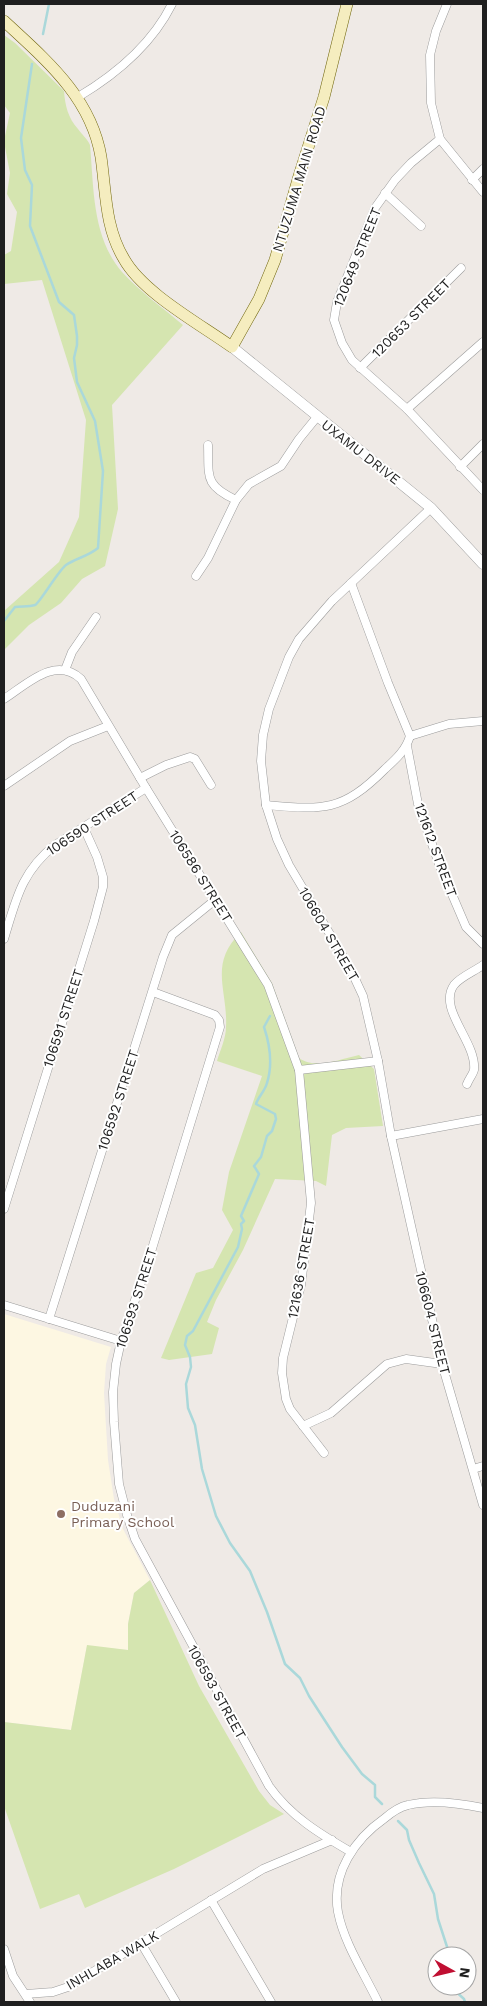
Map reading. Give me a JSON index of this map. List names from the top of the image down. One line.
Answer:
{"streets":{"main road":["NTUZUMA MAIN ROAD"],"street":["120649 STREET","120653 STREET","UXAMU DRIVE","106590 STREET","121612 STREET","106586 STREET","106604 STREET","106591 STREET","106592 STREET","121636 STREET","106593 STREET","INHLABA WALK"]},"crossings":[["NTUZUMA MAIN ROAD","UXAMU DRIVE"],["120649 STREET","120653 STREET"],["UXAMU DRIVE","106604 STREET"],["106590 STREET","106586 STREET"],["106590 STREET","106591 STREET"],["106586 STREET","106592 STREET"],["106586 STREET","121636 STREET"],["106592 STREET","106593 STREET"],["106593 STREET","INHLABA WALK"]],"places":["Duduzani Primary School"],"north":"right"}
